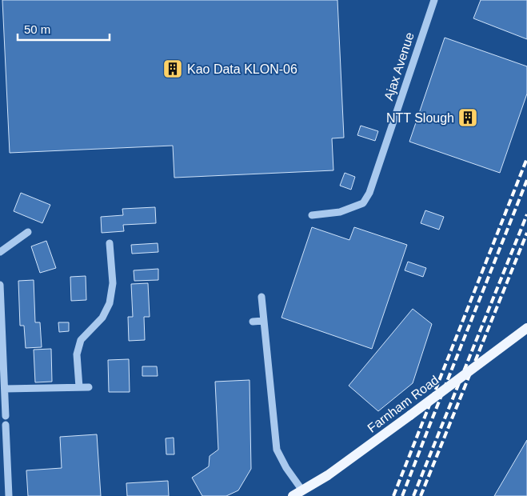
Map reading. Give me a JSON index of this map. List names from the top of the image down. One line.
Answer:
{"streets":{"main road":["Farnham Road"],"street":["Ajax Avenue"]},"places":{"building":["Kao Data KLON-06","NTT Slough"]},"scale_bar":"50 m"}
